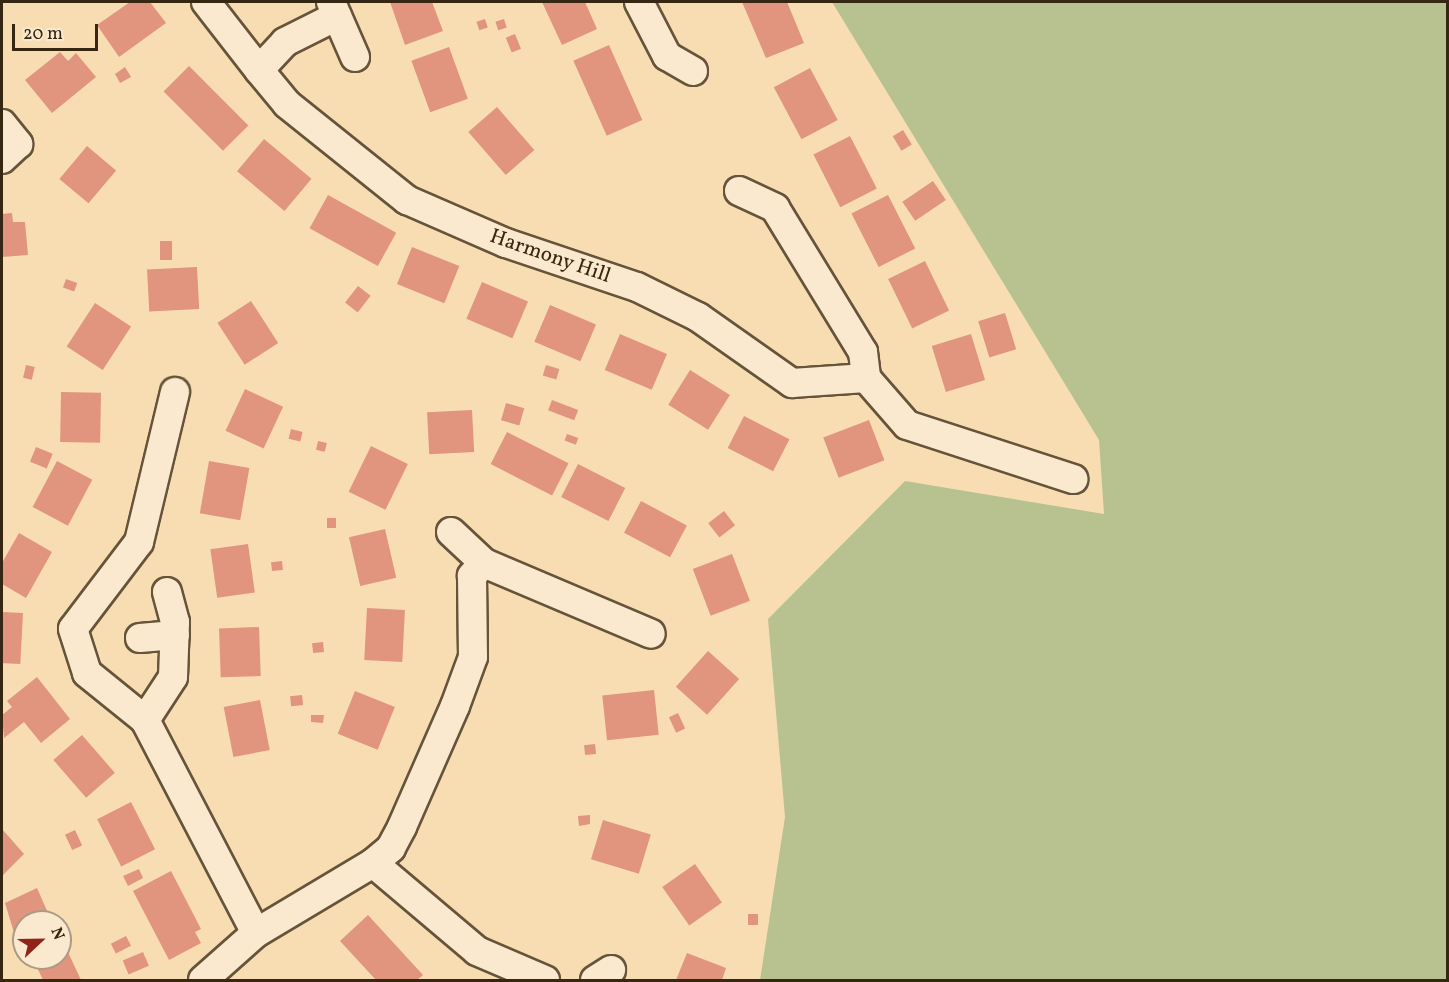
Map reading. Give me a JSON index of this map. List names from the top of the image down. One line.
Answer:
{"streets":{"street":["Harmony Hill"]},"scale_bar":"20 m","north":"right"}
